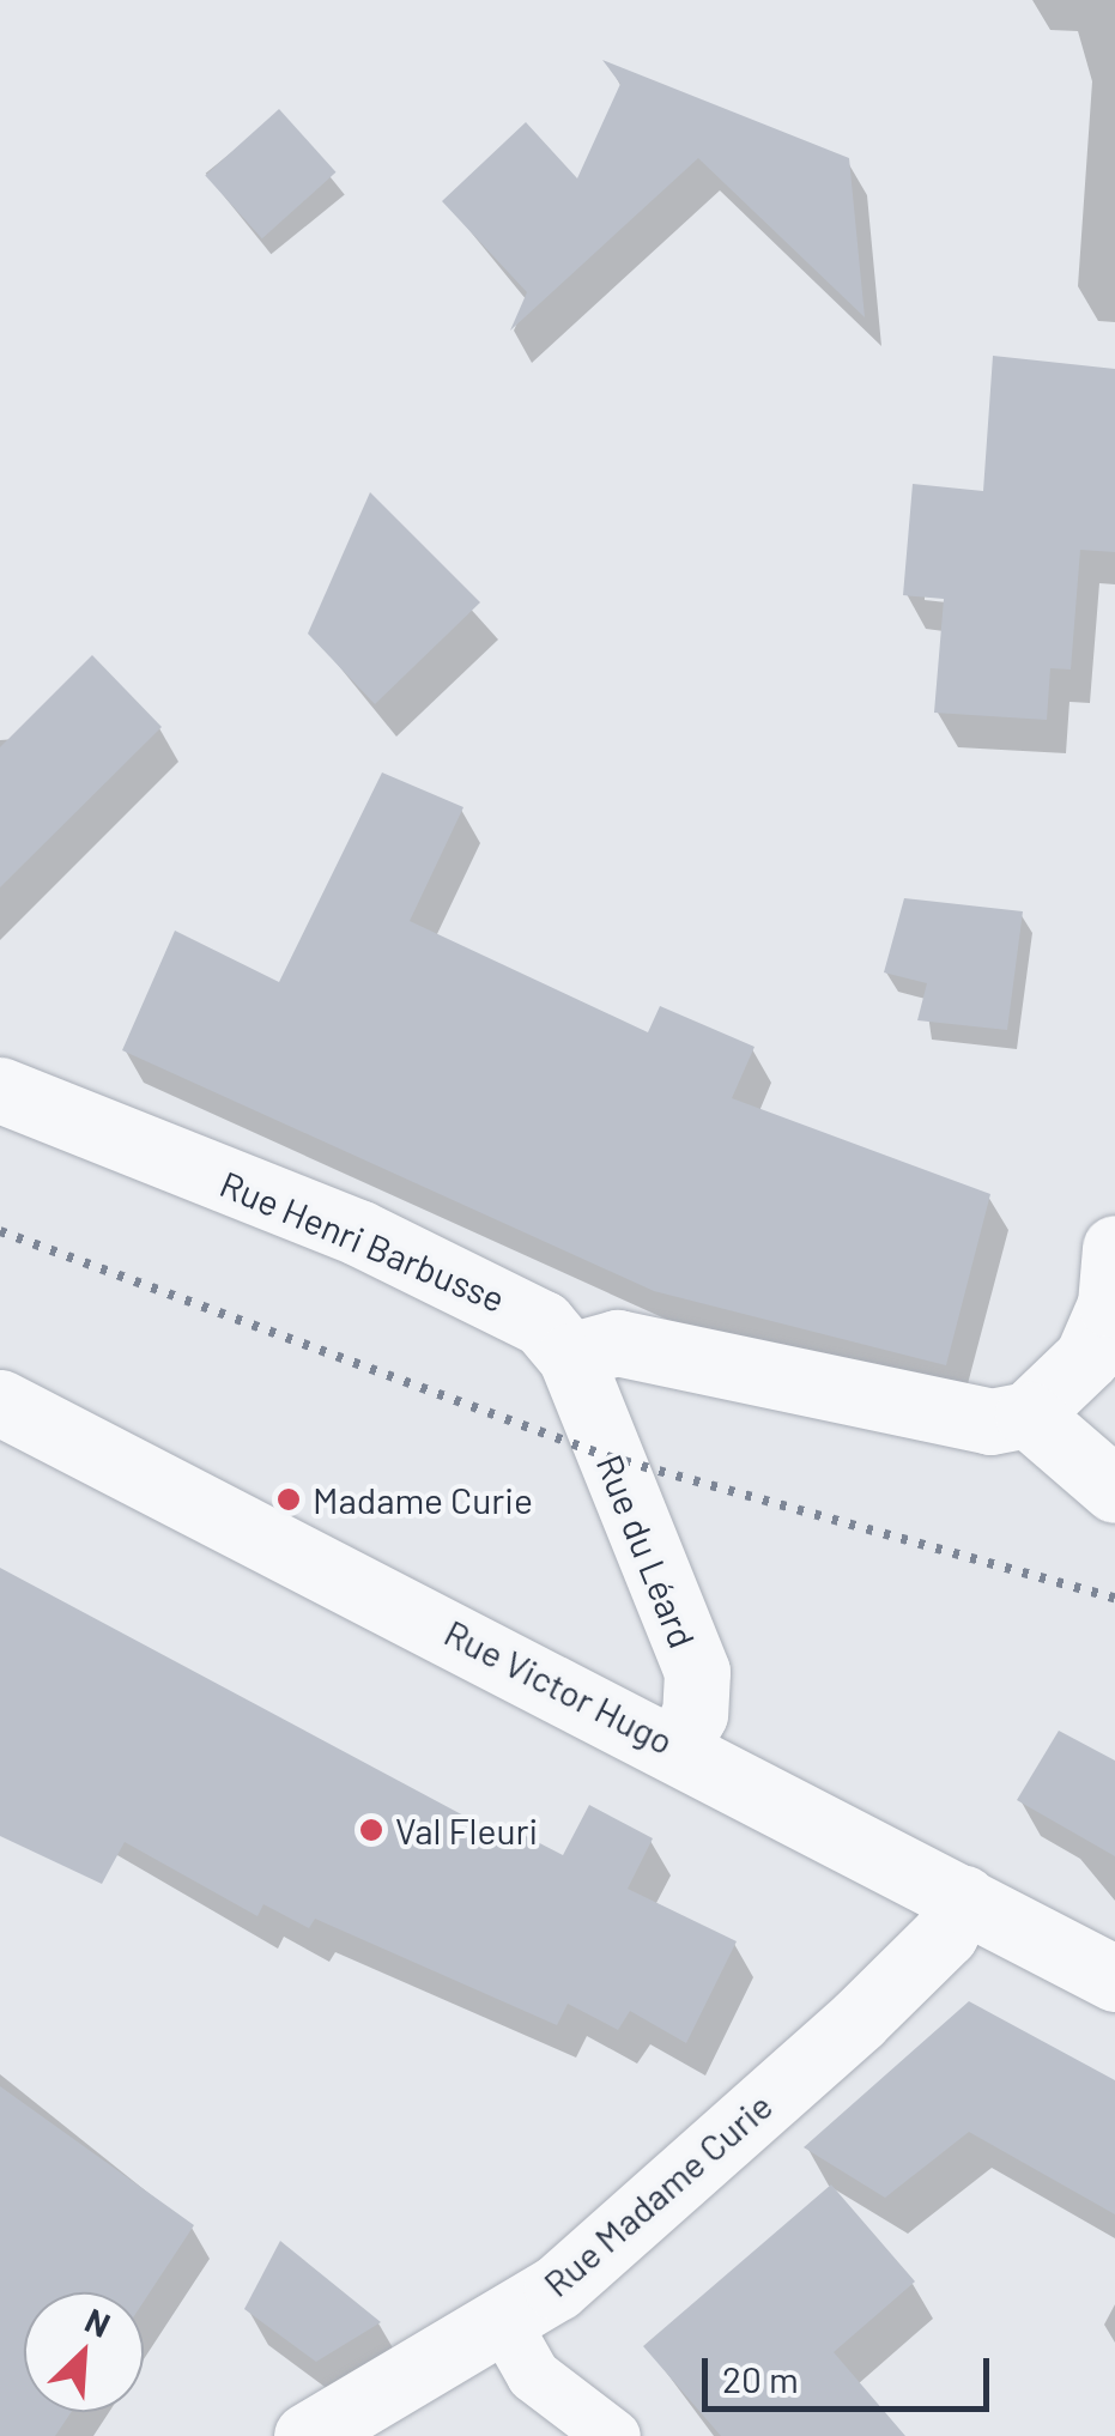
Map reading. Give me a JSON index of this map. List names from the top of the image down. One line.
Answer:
{"streets":{"street":["Rue Henri Barbusse","Rue du Léard","Rue Victor Hugo","Rue Madame Curie"]},"crossings":[["Rue Henri Barbusse","Rue du Léard"],["Rue du Léard","Rue Victor Hugo"],["Rue Victor Hugo","Rue Madame Curie"]],"places":["Madame Curie","Val Fleuri"],"scale_bar":"20 m","north":"top right"}
